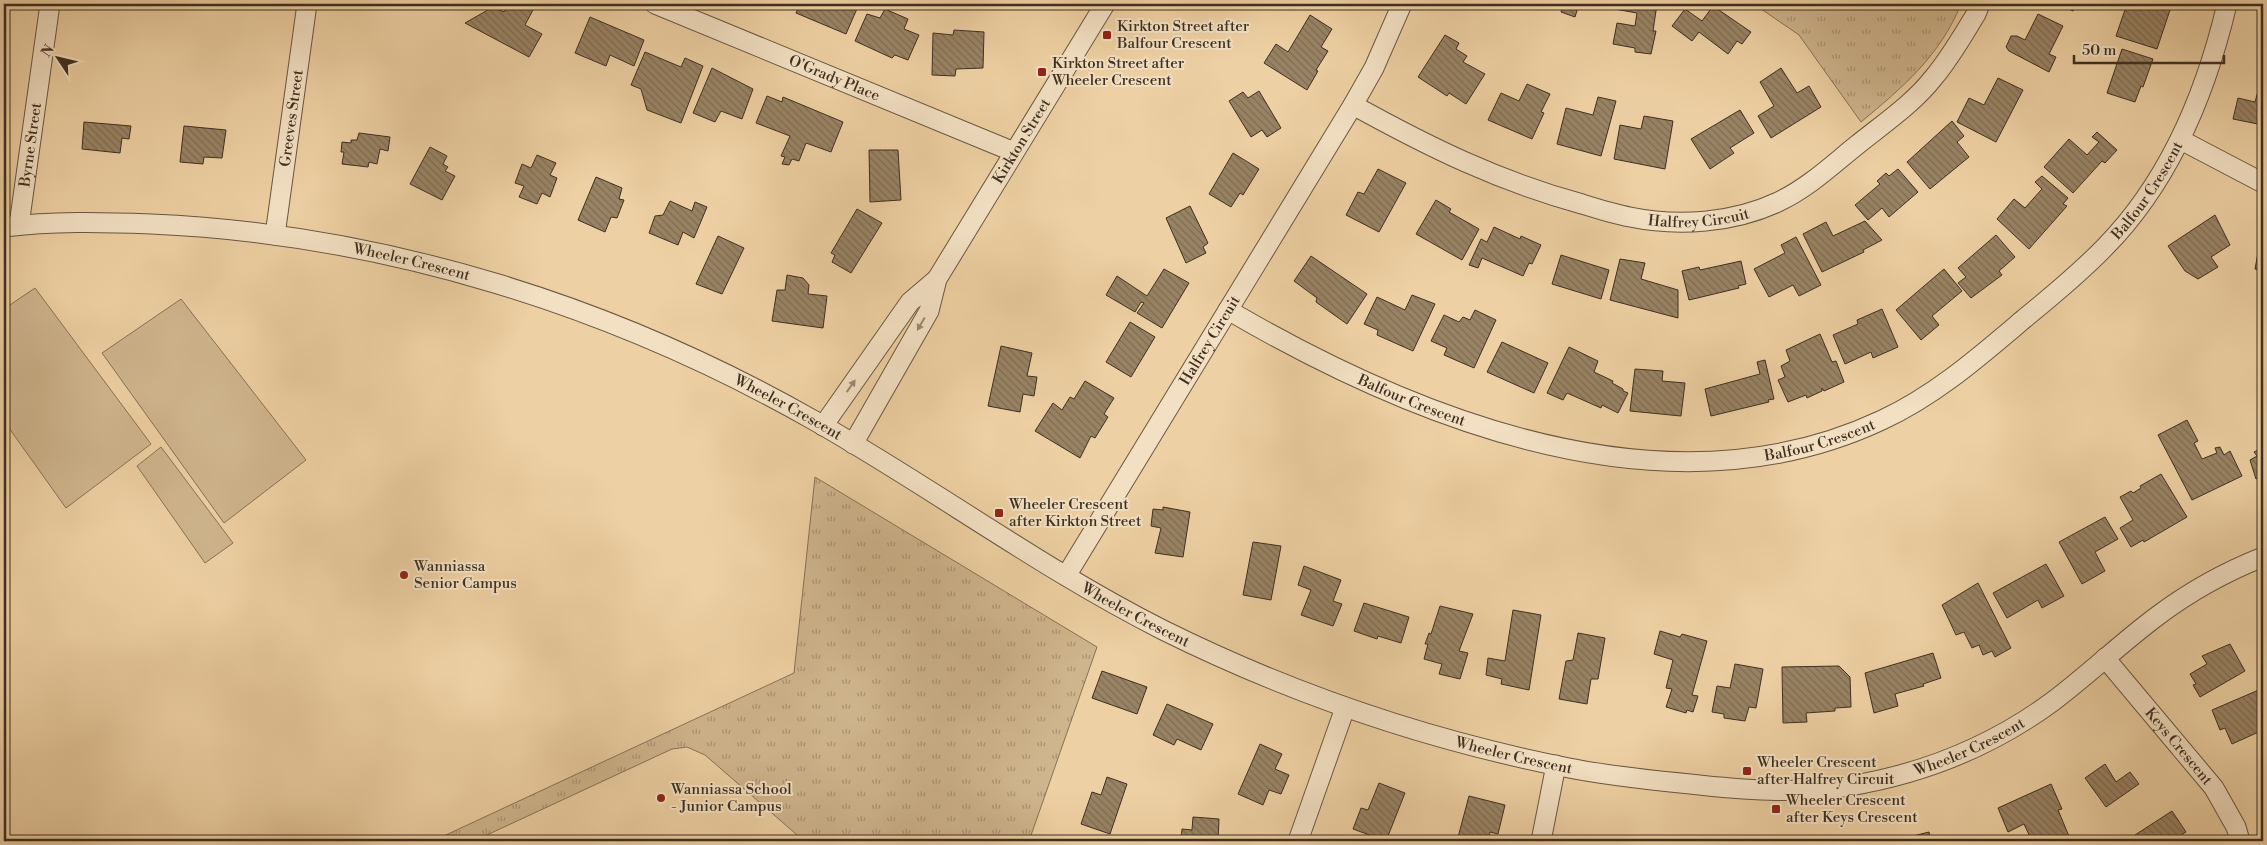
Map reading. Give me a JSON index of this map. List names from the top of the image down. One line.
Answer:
{"streets":{"street":["O'Grady Place","Greeves Street","Kirkton Street","Byrne Street","Balfour Crescent","Halfrey Circuit","Wheeler Crescent","Keys Crescent"]},"crossings":[["O'Grady Place","Kirkton Street"],["Greeves Street","Wheeler Crescent"],["Kirkton Street","Wheeler Crescent"],["Byrne Street","Wheeler Crescent"],["Balfour Crescent","Halfrey Circuit"],["Halfrey Circuit","Wheeler Crescent"],["Wheeler Crescent","Keys Crescent"]],"places":{"transit":["Kirkton Street after Balfour Crescent","Kirkton Street after Wheeler Crescent","Wheeler Crescent after Kirkton Street","Wheeler Crescent after Halfrey Circuit","Wheeler Crescent after Keys Crescent"],"other":["Wanniassa Senior Campus","Wanniassa School - Junior Campus"]},"scale_bar":"50 m","north":"top left"}
